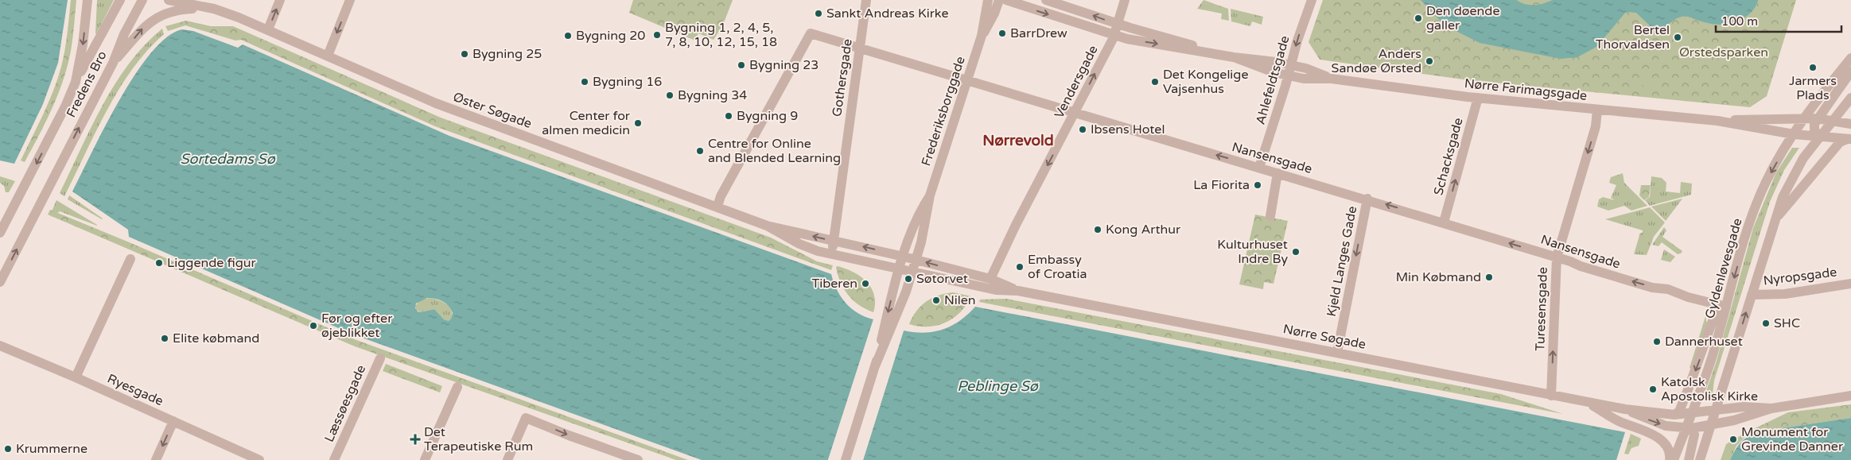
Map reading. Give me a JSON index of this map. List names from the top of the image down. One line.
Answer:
{"streets":{"street":["Gothersgade","Ahlefeldtsgade","Vendersgade","Fredens Bro","Nørre Farimagsgade","Øster Søgade","Frederiksborggade","Schacksgade","Nansensgade","Kjeld Langes Gade","Gyldenløvesgade","Nyropsgade","Turesensgade","Nørre Søgade","Ryesgade","Læssøesgade"]},"crossings":[["Gothersgade","Nansensgade"],["Ahlefeldtsgade","Nørre Farimagsgade"],["Ahlefeldtsgade","Nansensgade"],["Vendersgade","Nørre Farimagsgade"],["Vendersgade","Nansensgade"],["Nørre Farimagsgade","Schacksgade"],["Nørre Farimagsgade","Gyldenløvesgade"],["Nørre Farimagsgade","Turesensgade"],["Øster Søgade","Nansensgade"],["Frederiksborggade","Nansensgade"],["Schacksgade","Nansensgade"],["Nansensgade","Kjeld Langes Gade"],["Nansensgade","Gyldenløvesgade"],["Nansensgade","Turesensgade"],["Kjeld Langes Gade","Nørre Søgade"],["Gyldenløvesgade","Nørre Søgade"],["Turesensgade","Nørre Søgade"]],"one_way":["Ahlefeldtsgade","Schacksgade","Nansensgade","Kjeld Langes Gade"],"districts":["Nørrevold"],"water":["Sortedams Sø","Peblinge Sø"],"parks":["Ørstedsparken"],"places":{"other":["Sankt Andreas Kirke","Den døende galler","BarrDrew","Bygning 1, 2, 4, 5, 7, 8, 10, 12, 15, 18","Bygning 20","Bertel Thorvaldsen","Bygning 25","Anders Sandøe Ørsted","Bygning 23","Jarmers Plads","Bygning 16","Det Kongelige Vajsenhus","Bygning 34","Bygning 9","Center for almen medicin","Ibsens Hotel","Centre for Online and Blended Learning","La Fiorita","Kong Arthur","Kulturhuset Indre By","Liggende figur","Embassy of Croatia","Min Købmand","Søtorvet","Tiberen","Nilen","SHC","Før og efter øjeblikket","Elite købmand","Dannerhuset","Katolsk Apostolisk Kirke","Monument for Grevinde Danner","Krummerne"],"health":["Det Terapeutiske Rum"]},"scale_bar":"100 m"}
